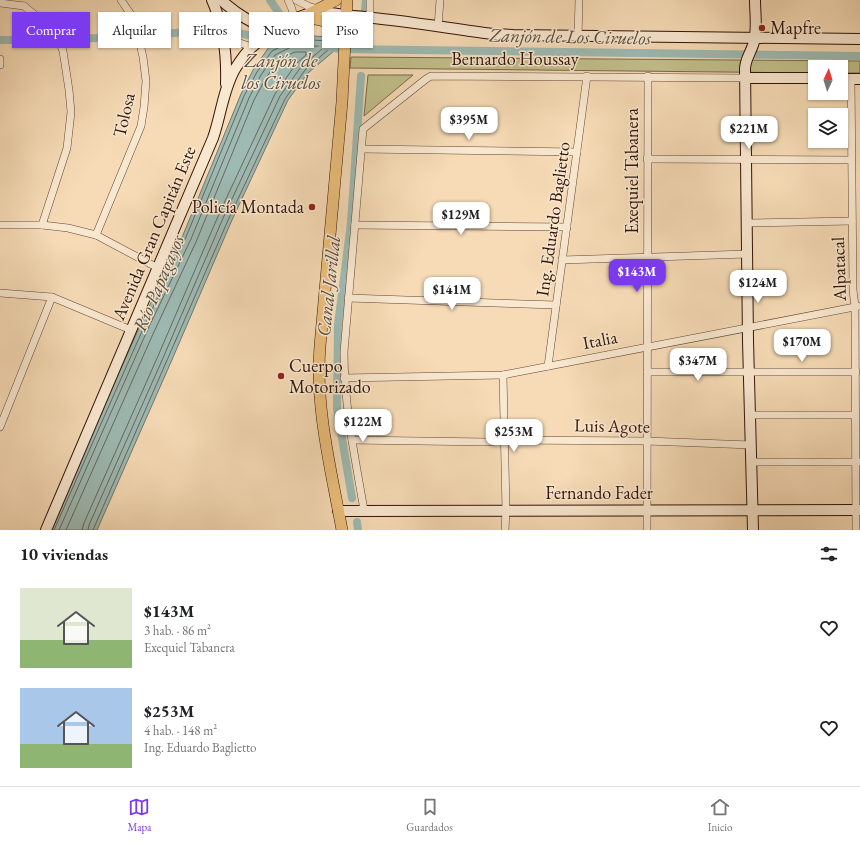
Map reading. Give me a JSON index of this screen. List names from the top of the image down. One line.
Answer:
{"streets":{"street":["Bernardo Houssay","Tolosa","Exequiel Tabanera","Ing. Eduardo Baglietto","Avenida Gran Capitán Este","Alpatacal","Italia","Luis Agote","Fernando Fader"]},"crossings":[["Bernardo Houssay","Exequiel Tabanera"],["Bernardo Houssay","Ing. Eduardo Baglietto"],["Exequiel Tabanera","Italia"],["Exequiel Tabanera","Luis Agote"],["Exequiel Tabanera","Fernando Fader"],["Ing. Eduardo Baglietto","Italia"],["Alpatacal","Italia"],["Alpatacal","Fernando Fader"]],"water":["Zanjón de Los Ciruelos","Zanjón de los Ciruelos","Río Papagayos","Canal Jarillal"],"places":["Mapfre","Policía Montada","Cuerpo Motorizado"],"north":"top","page":{"chip":["Comprar","Alquilar","Filtros","Nuevo","Piso"],"price":["$395M","$221M","$129M","$143M","$124M","$141M","$170M","$347M","$122M","$253M"],"heading":"10 viviendas","list":[{"name":"$143M","note":"3 hab. · 86 m² · Exequiel Tabanera"},{"name":"$253M","note":"4 hab. · 148 m² · Ing. Eduardo Baglietto"}],"tabs":["Mapa","Guardados","Inicio"]}}
